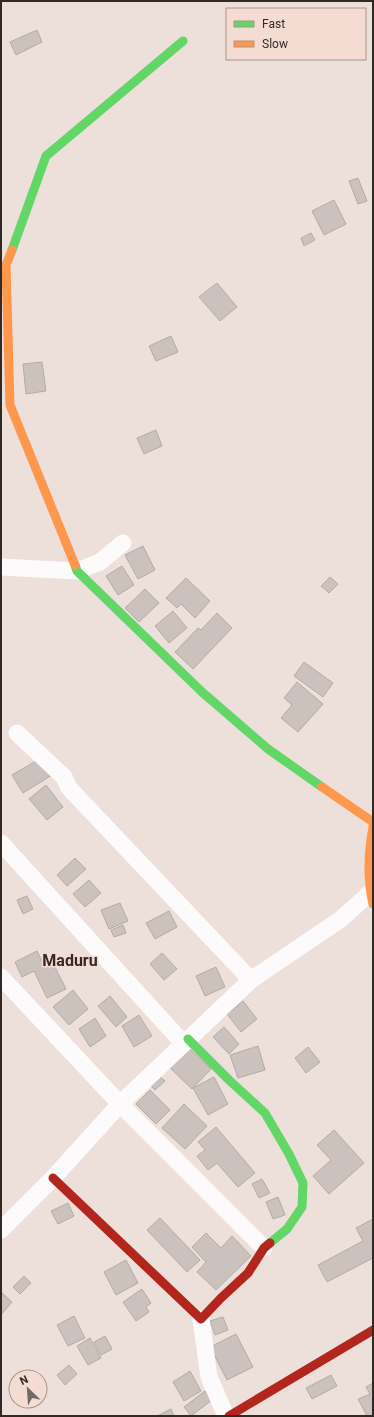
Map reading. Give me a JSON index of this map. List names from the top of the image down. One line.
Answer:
{"districts":["Maduru"],"legend":["Fast","Slow"],"north":"top left"}
